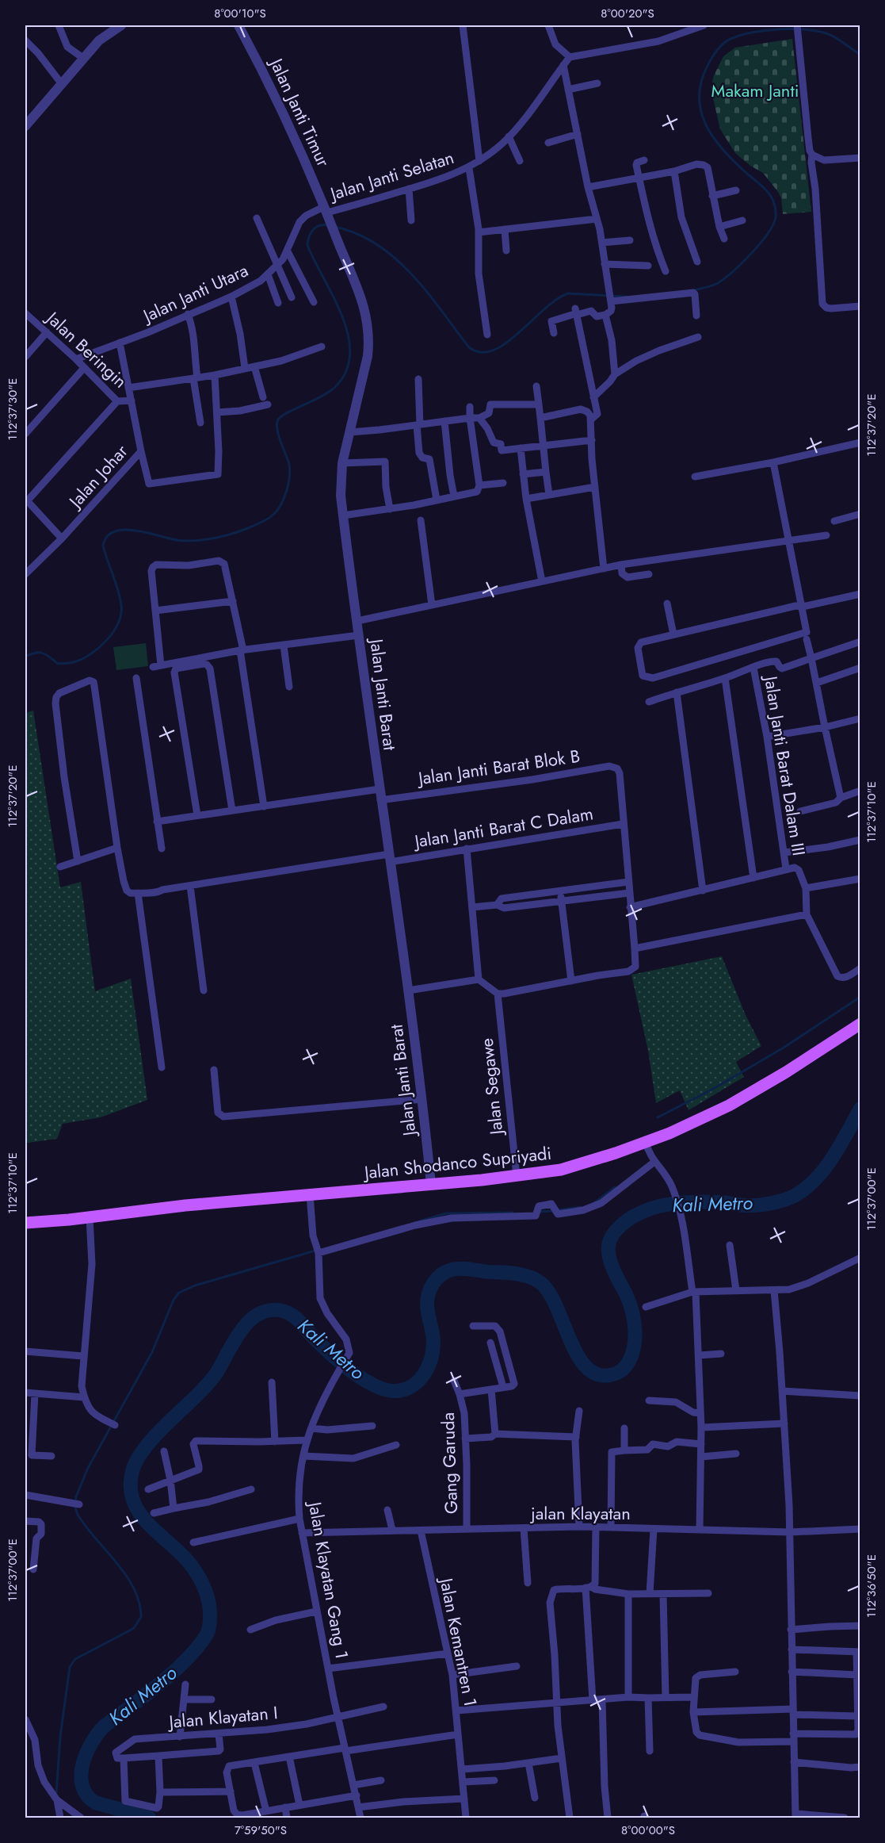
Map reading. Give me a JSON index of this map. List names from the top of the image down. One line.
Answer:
{"streets":{"main road":["Jalan Shodanco Supriyadi"],"street":["Jalan Janti Timur","Jalan Janti Selatan","Jalan Janti Utara","Jalan Beringin","Jalan Johar","Jalan Janti Barat","Jalan Janti Barat Dalam III","Jalan Janti Barat Blok B","Jalan Janti Barat C Dalam","Jalan Segawe","Gang Garuda","jalan Klayatan","Jalan Klayatan Gang 1","Jalan Kemantren 1","Jalan Klayatan I"]},"crossings":[["Jalan Janti Timur","Jalan Janti Selatan"],["Jalan Janti Timur","Jalan Janti Utara"],["Jalan Janti Timur","Jalan Janti Barat"],["Jalan Janti Selatan","Jalan Janti Utara"],["Jalan Janti Selatan","Jalan Janti Barat"],["Jalan Janti Utara","Jalan Beringin"],["Jalan Janti Utara","Jalan Johar"],["Jalan Janti Utara","Jalan Janti Barat"],["Jalan Beringin","Jalan Johar"],["Jalan Janti Barat","Jalan Janti Barat Blok B"],["Jalan Janti Barat","Jalan Janti Barat C Dalam"],["Jalan Janti Barat","Jalan Shodanco Supriyadi"],["Jalan Janti Barat Blok B","Jalan Janti Barat C Dalam"],["Jalan Segawe","Jalan Shodanco Supriyadi"],["Jalan Shodanco Supriyadi","Jalan Klayatan Gang 1"],["Gang Garuda","jalan Klayatan"],["jalan Klayatan","Jalan Klayatan Gang 1"],["jalan Klayatan","Jalan Kemantren 1"],["Jalan Klayatan Gang 1","Jalan Klayatan I"]],"water":["Kali Metro"],"parks":["Makam Janti"],"coordinates":["8°00'10\"S","8°00'20\"S","112°37'30\"E","112°37'20\"E","112°37'10\"E","112°37'00\"E","112°36'50\"E","7°59'50\"S","8°00'00\"S"]}
